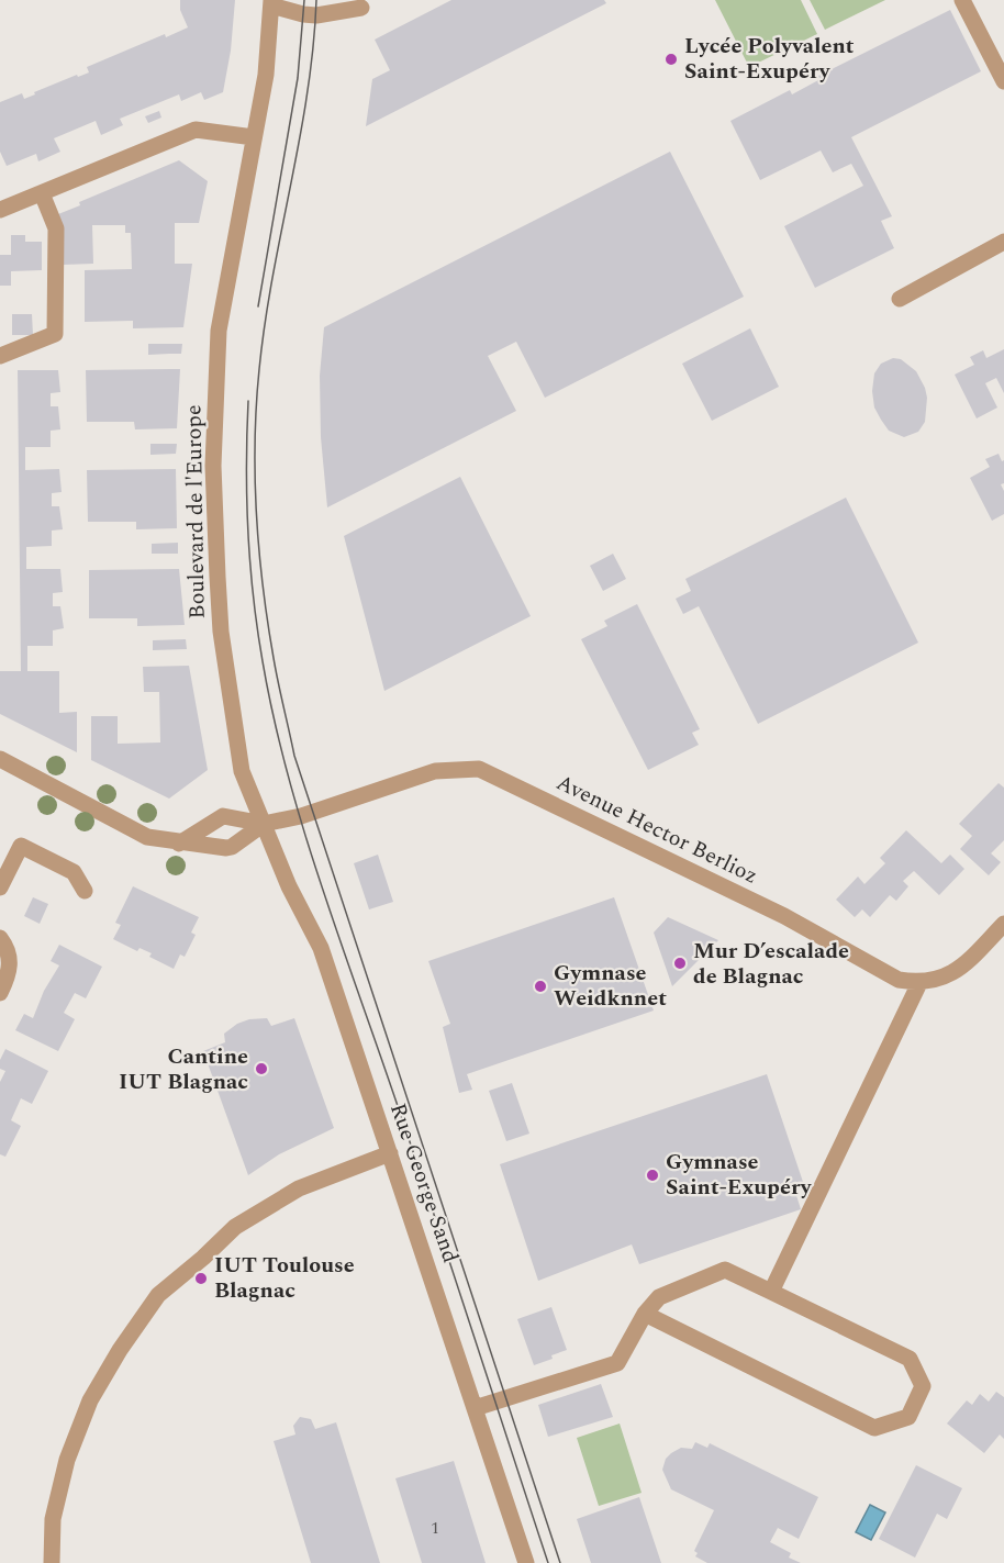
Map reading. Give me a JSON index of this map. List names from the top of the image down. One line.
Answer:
{"streets":{"street":["Boulevard de l'Europe","Avenue Hector Berlioz","Rue George Sand"]},"crossings":[["Boulevard de l'Europe","Avenue Hector Berlioz"],["Boulevard de l'Europe","Rue George Sand"],["Avenue Hector Berlioz","Rue George Sand"]],"places":["Lycée Polyvalent Saint-Exupéry","Mur D’escalade de Blagnac","Gymnase Weidknnet","Cantine IUT Blagnac","Gymnase Saint-Exupéry","IUT Toulouse Blagnac"],"house_numbers":["1"]}
